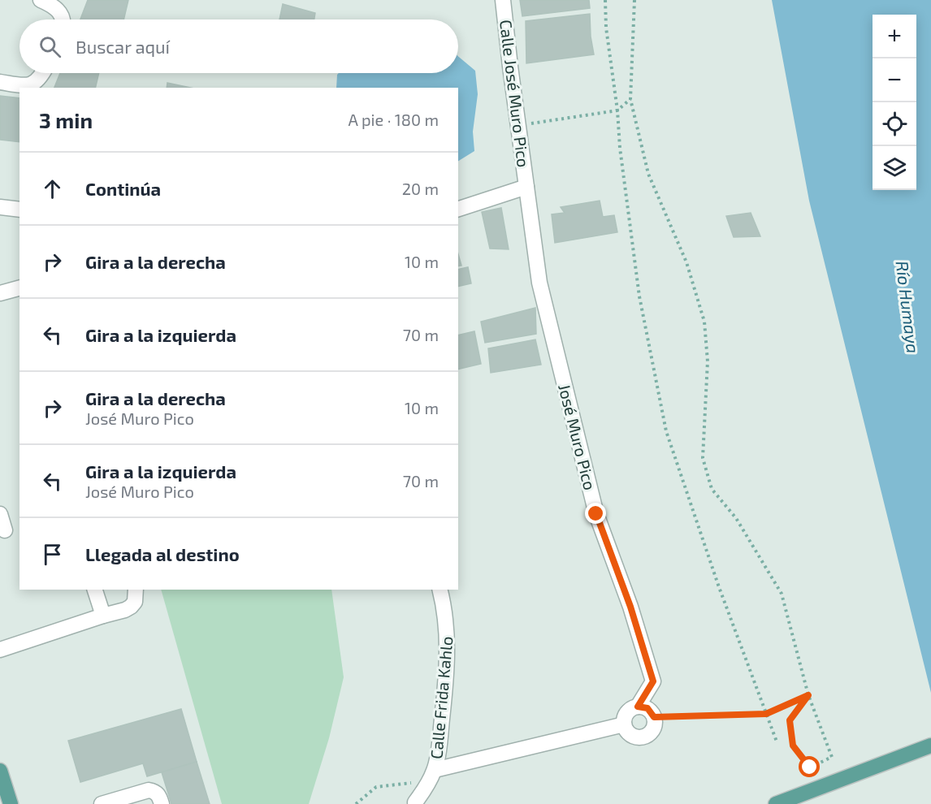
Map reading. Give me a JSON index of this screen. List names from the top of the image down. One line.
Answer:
{"streets":{"street":["Calle José Muro Pico","José Muro Pico","Calle Frida Kahlo"]},"crossings":[["Calle José Muro Pico","José Muro Pico"]],"water":["Río Humaya"],"page":{"map_buttons":["+","−"],"search":"Buscar aquí","heading":["3 min","A pie · 180 m"],"list":[["Continúa","20 m"],["Gira a la derecha","10 m"],["Gira a la izquierda","70 m"],["Gira a la derecha","José Muro Pico","10 m"],["Gira a la izquierda","José Muro Pico","70 m"],"Llegada al destino"]}}
